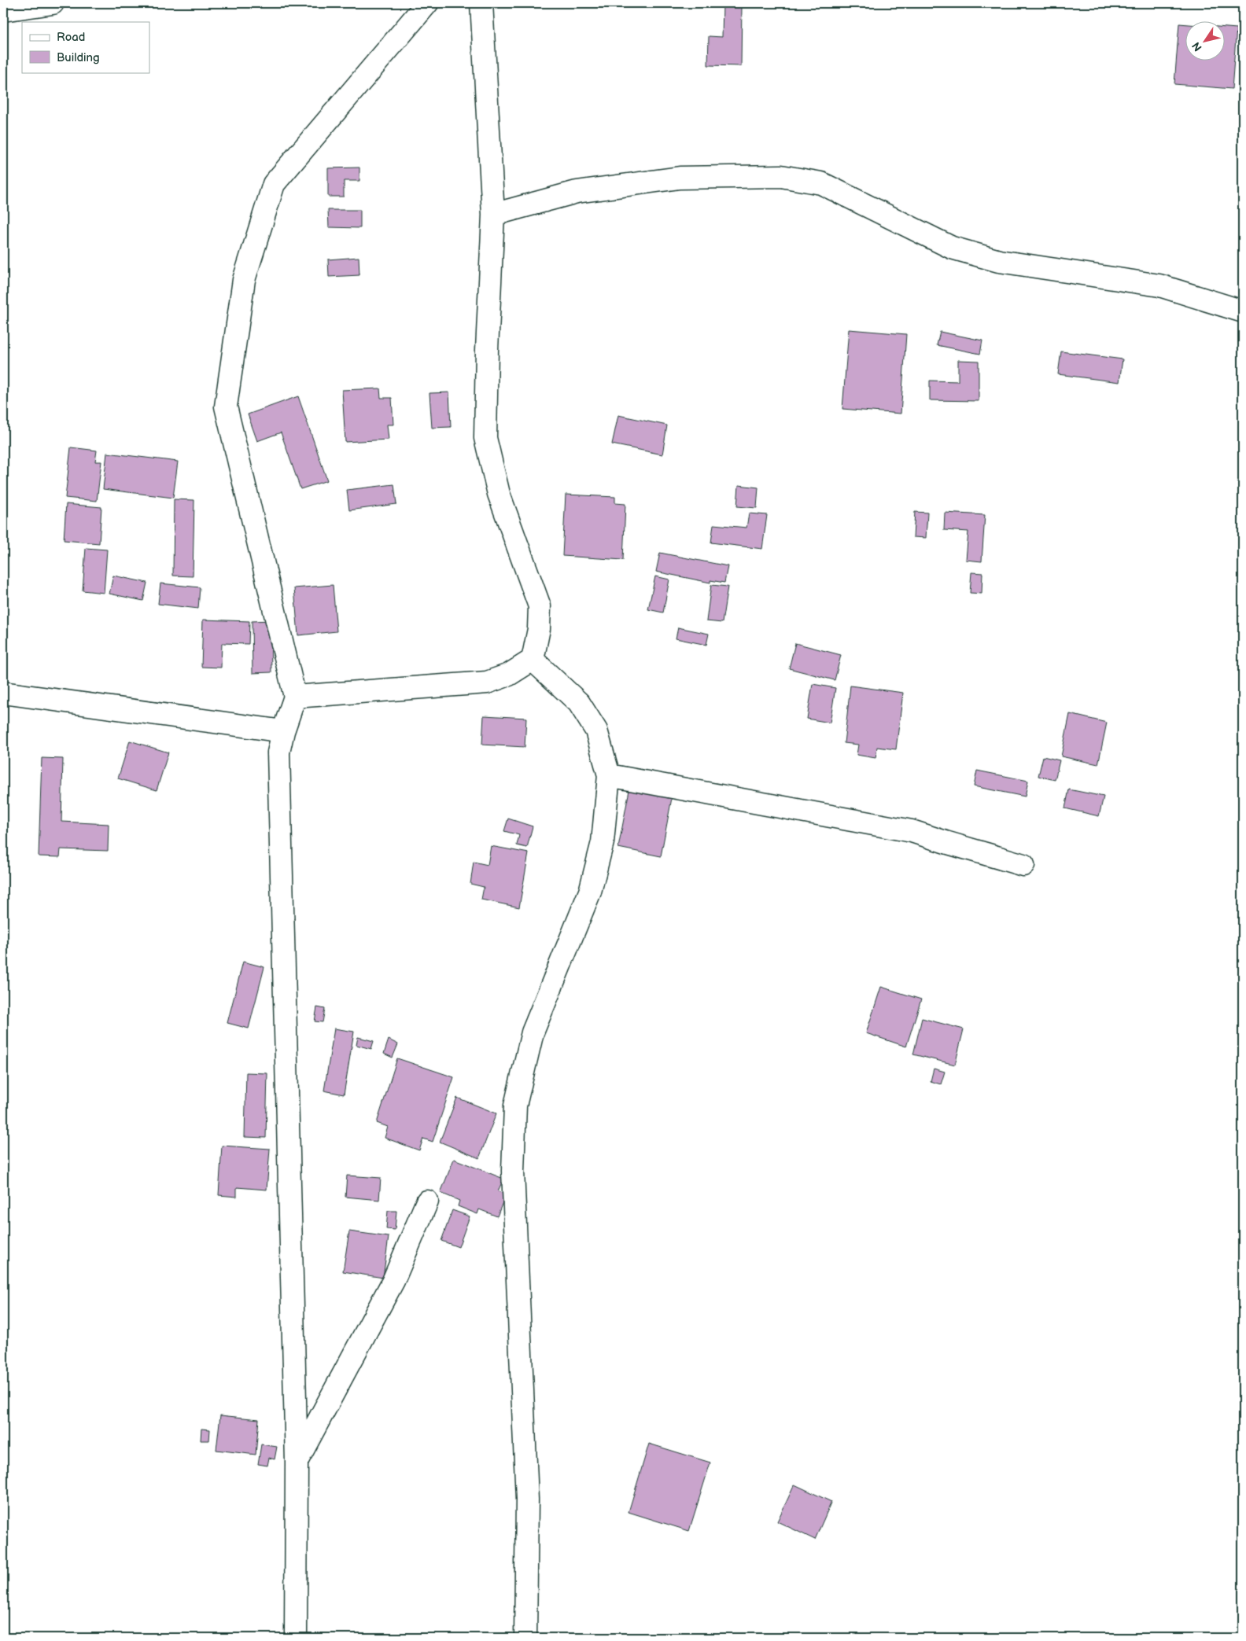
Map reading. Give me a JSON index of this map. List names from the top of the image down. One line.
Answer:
{"legend":["Road","Building"],"north":"bottom left"}
